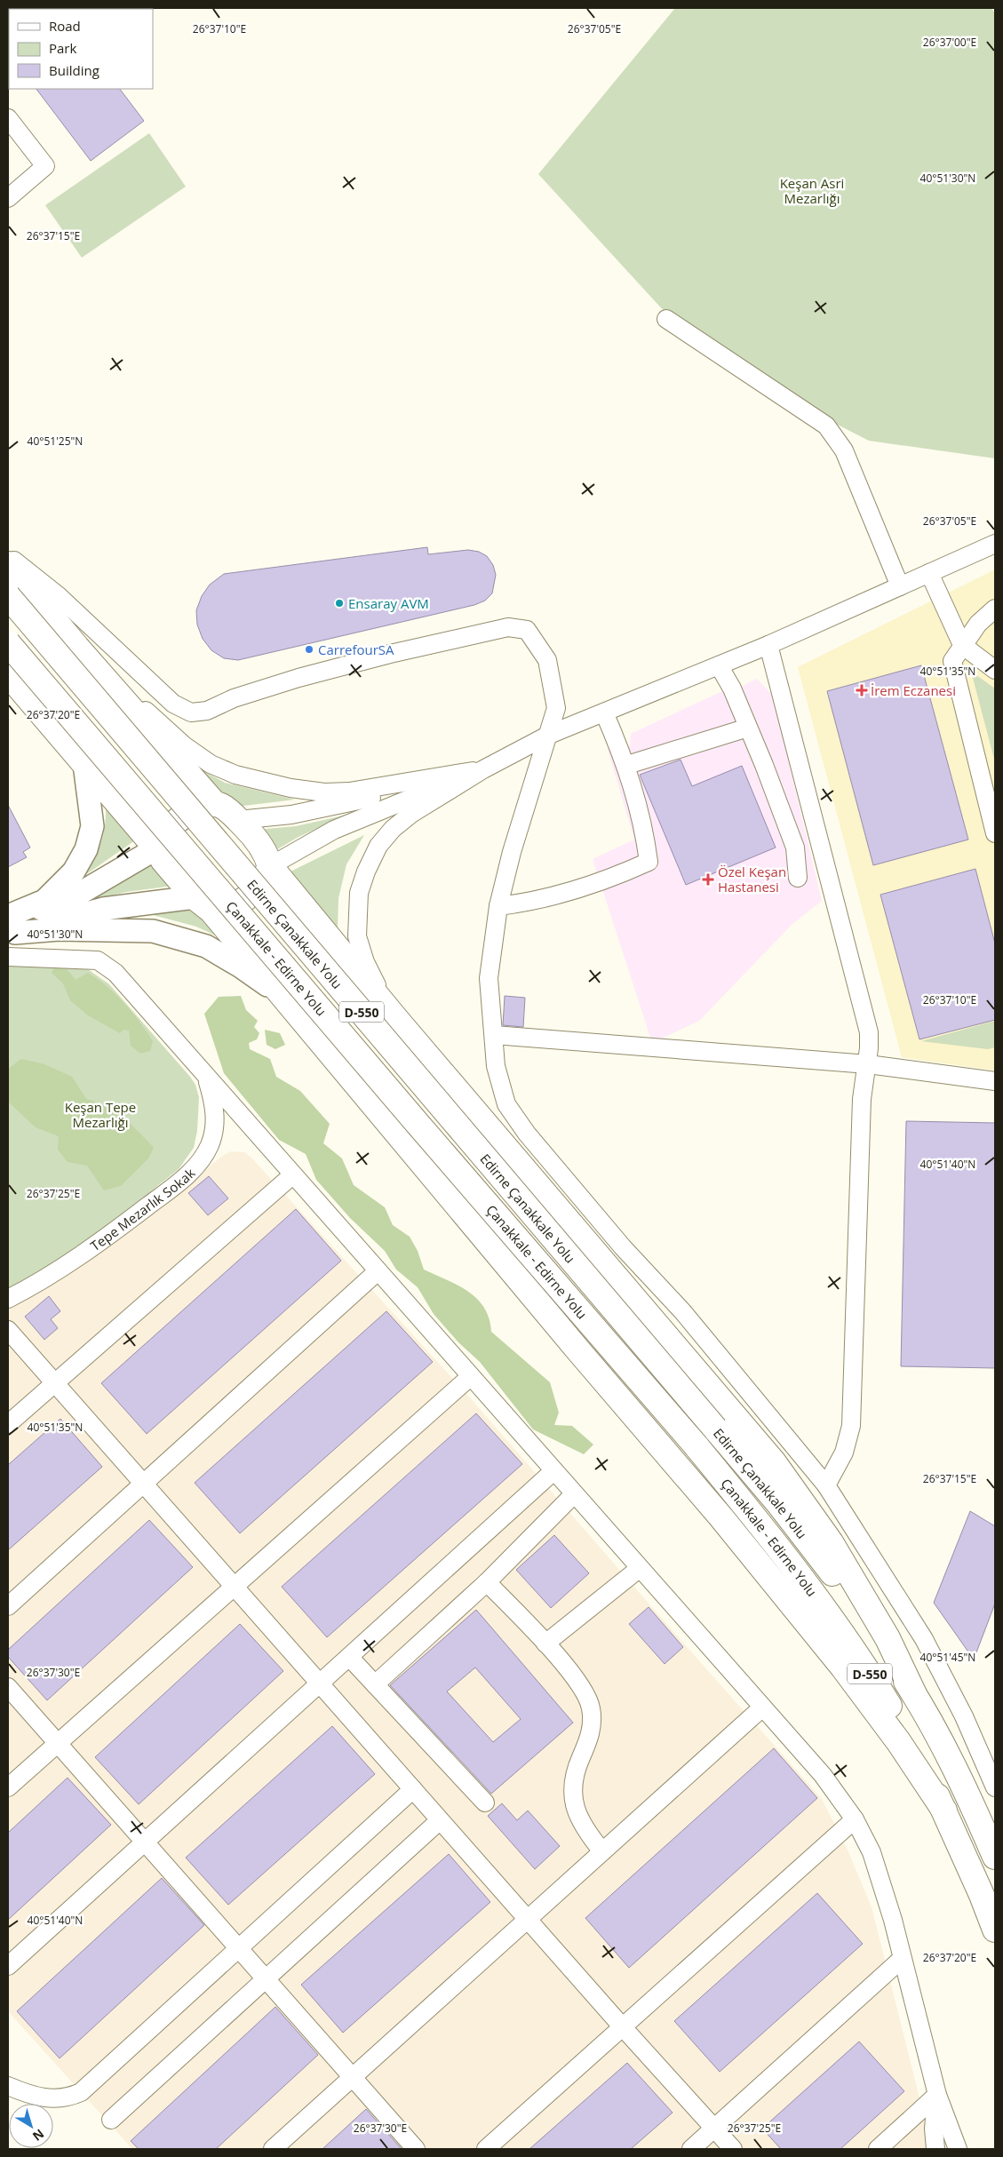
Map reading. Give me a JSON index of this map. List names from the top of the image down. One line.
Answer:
{"streets":{"highway":["Edirne Çanakkale Yolu","Çanakkale - Edirne Yolu","D-550"],"street":["Tepe Mezarlık Sokak"]},"parks":["Keşan Asri Mezarlığı","Keşan Tepe Mezarlığı"],"places":{"other":["Ensaray AVM","CarrefourSA"],"health":["İrem Eczanesi","Özel Keşan Hastanesi"]},"legend":["Road","Park","Building"],"north":"bottom right","coordinates":["26°37'10\"E","26°37'05\"E","26°37'00\"E","40°51'30\"N","26°37'15\"E","40°51'25\"N","40°51'35\"N","26°37'20\"E","40°51'40\"N","26°37'25\"E","40°51'45\"N","26°37'30\"E"]}
